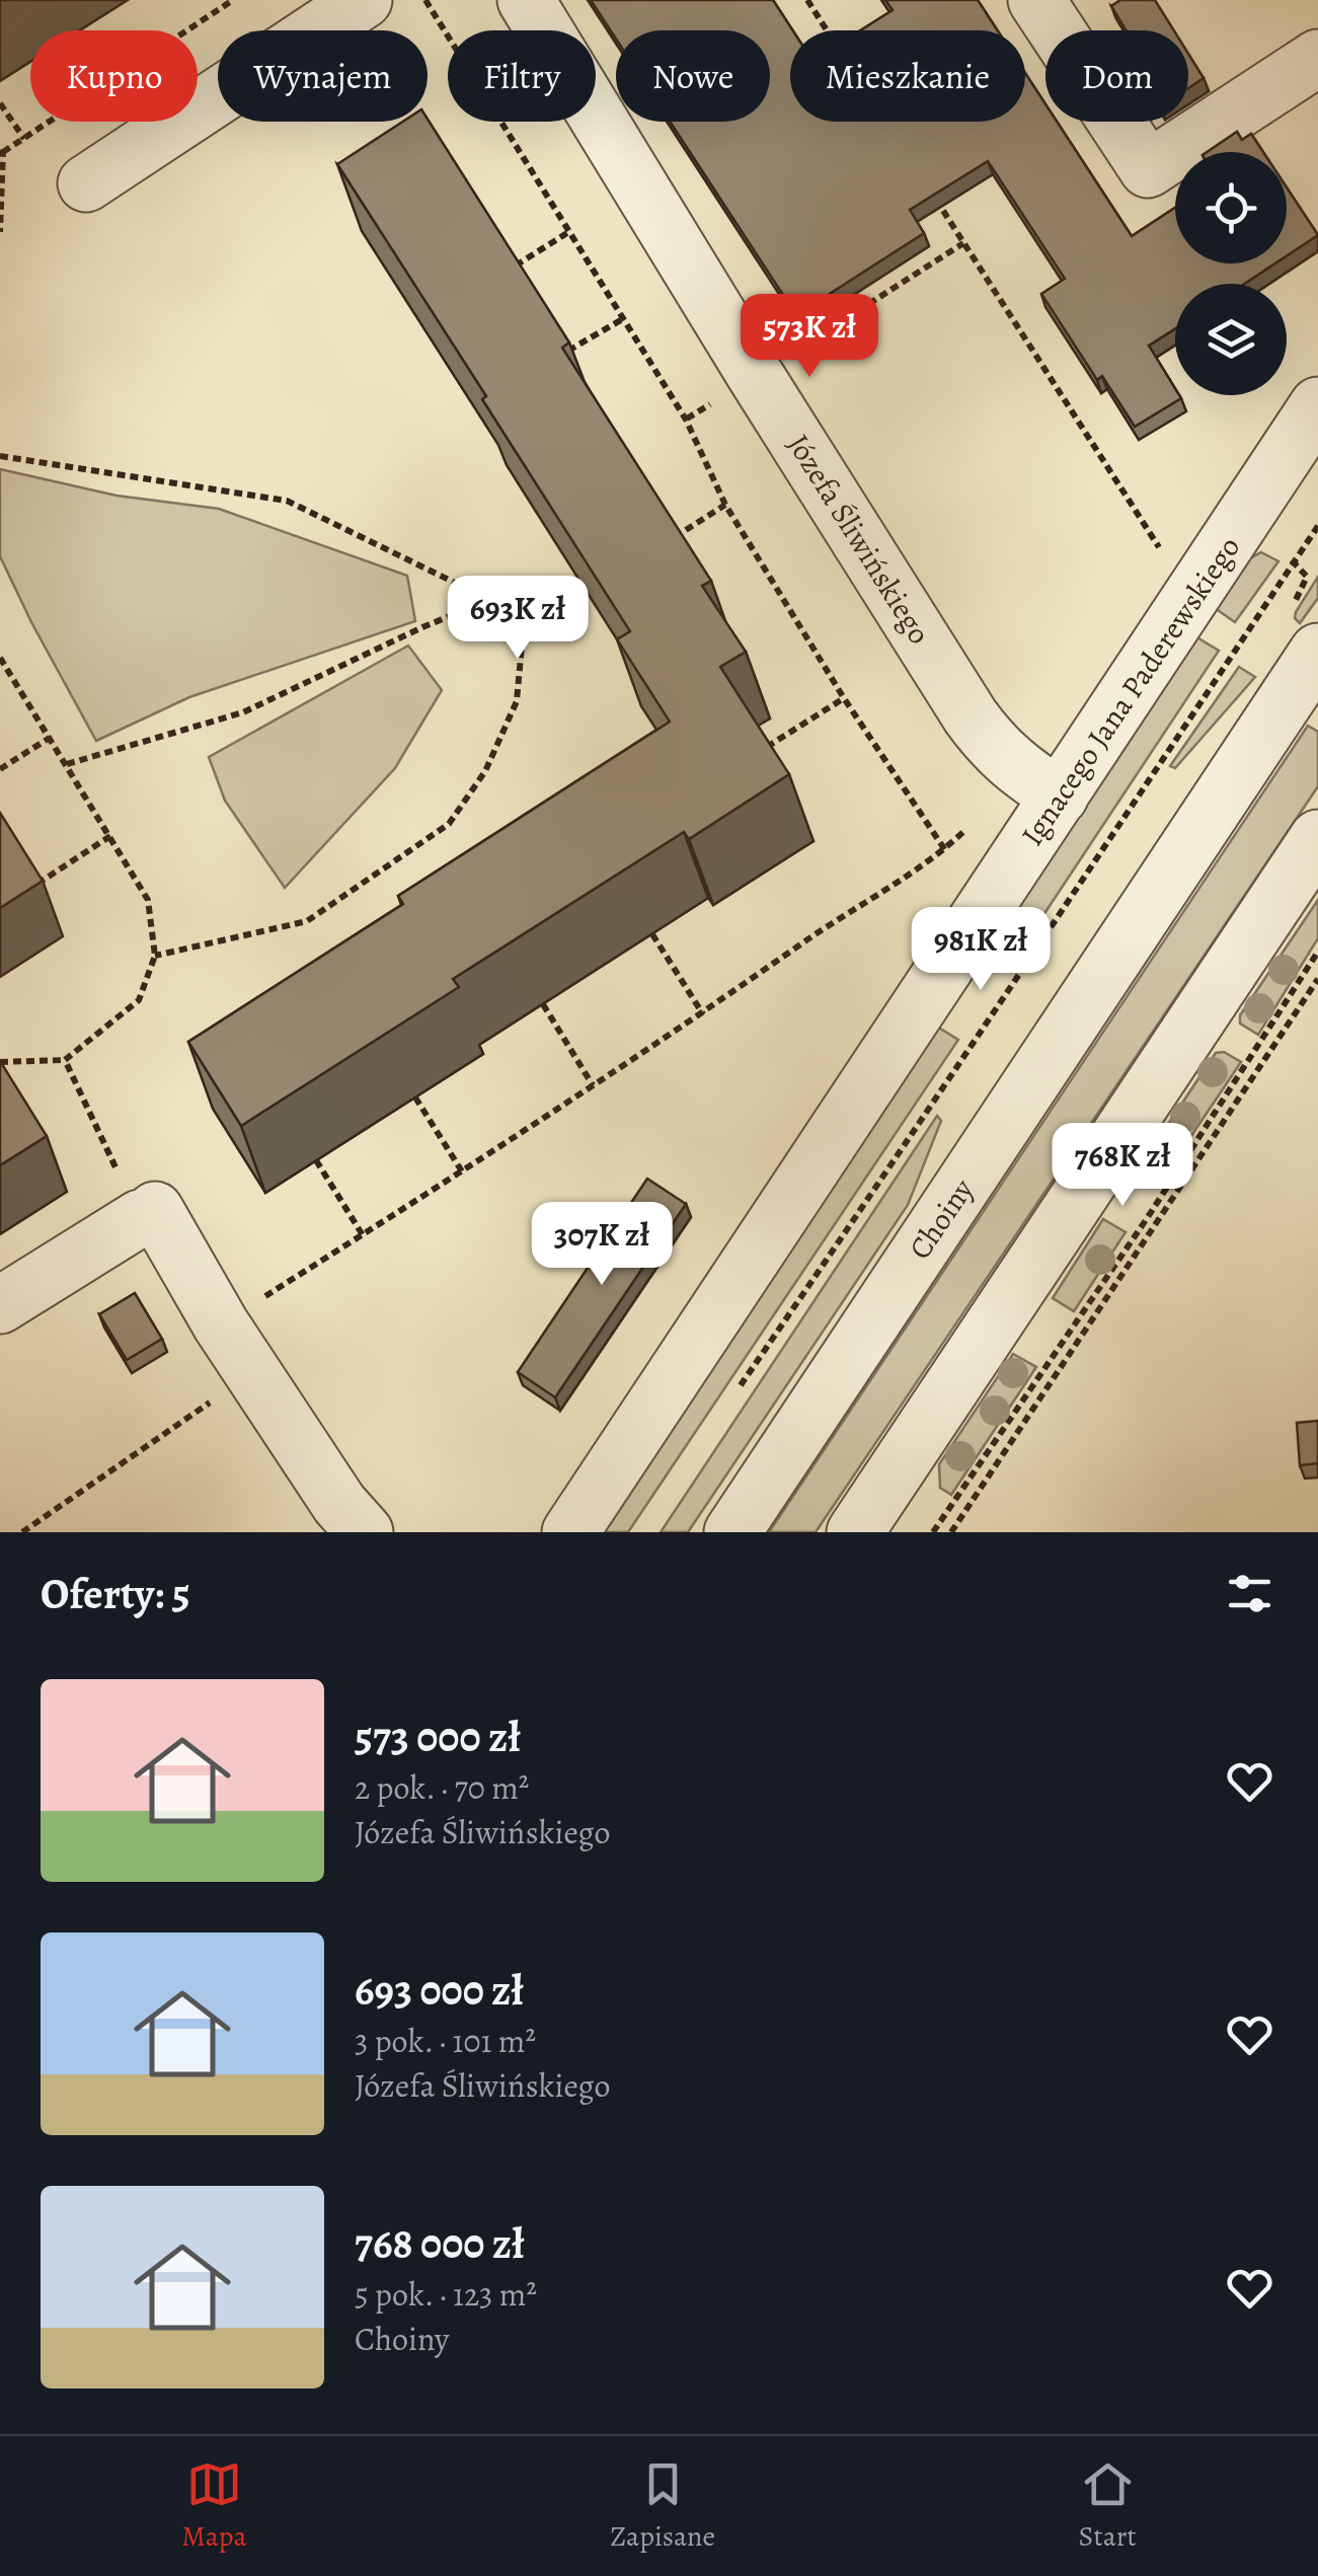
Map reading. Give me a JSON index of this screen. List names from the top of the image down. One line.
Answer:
{"streets":{"street":["Józefa Śliwińskiego","Ignacego Jana Paderewskiego","Choiny"]},"crossings":[["Józefa Śliwińskiego","Ignacego Jana Paderewskiego"]],"page":{"chip":["Kupno","Wynajem","Filtry","Nowe","Mieszkanie","Dom"],"price":["573K zł","693K zł","981K zł","768K zł","307K zł"],"heading":"Oferty: 5","list":[{"name":"573 000 zł","note":"2 pok. · 70 m² · Józefa Śliwińskiego"},{"name":"693 000 zł","note":"3 pok. · 101 m² · Józefa Śliwińskiego"},{"name":"768 000 zł","note":"5 pok. · 123 m² · Choiny"}],"tabs":["Mapa","Zapisane","Start"]}}
